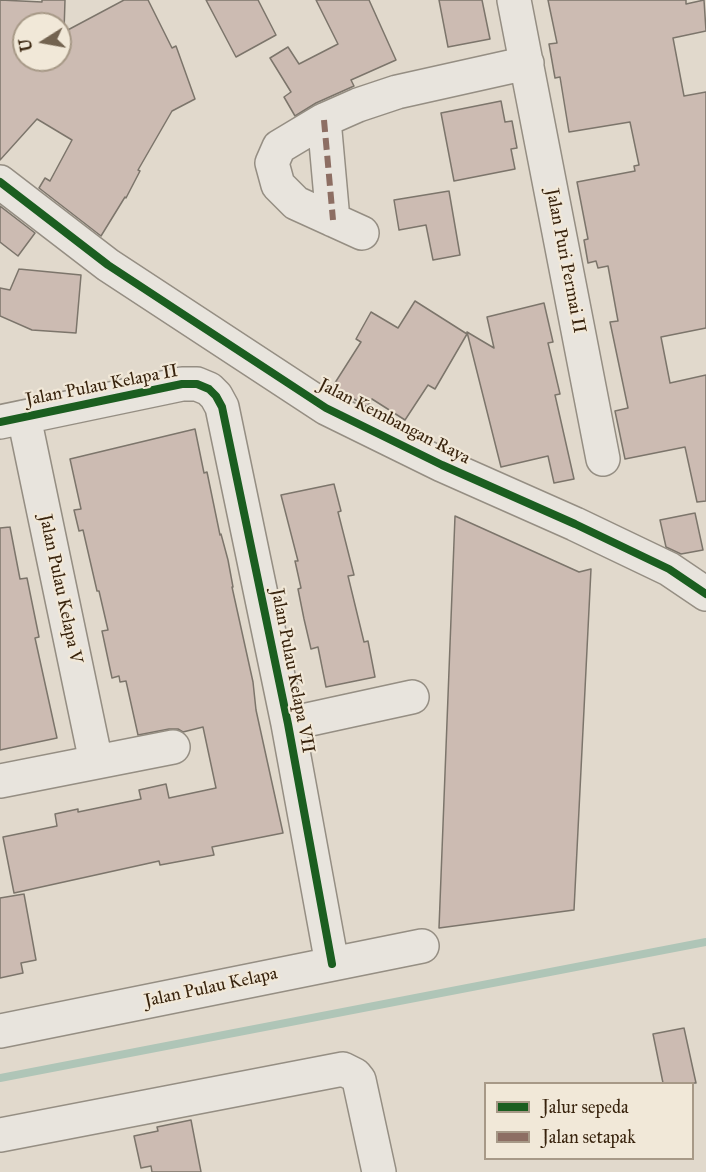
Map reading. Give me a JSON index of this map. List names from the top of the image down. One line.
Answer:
{"streets":{"street":["Jalan Puri Permai II","Jalan Pulau Kelapa II","Jalan Kembangan Raya","Jalan Pulau Kelapa V","Jalan Pulau Kelapa VII","Jalan Pulau Kelapa"]},"crossings":[["Jalan Pulau Kelapa II","Jalan Pulau Kelapa V"],["Jalan Pulau Kelapa II","Jalan Pulau Kelapa VII"],["Jalan Pulau Kelapa VII","Jalan Pulau Kelapa"]],"legend":["Jalur sepeda","Jalan setapak"],"north":"left"}
